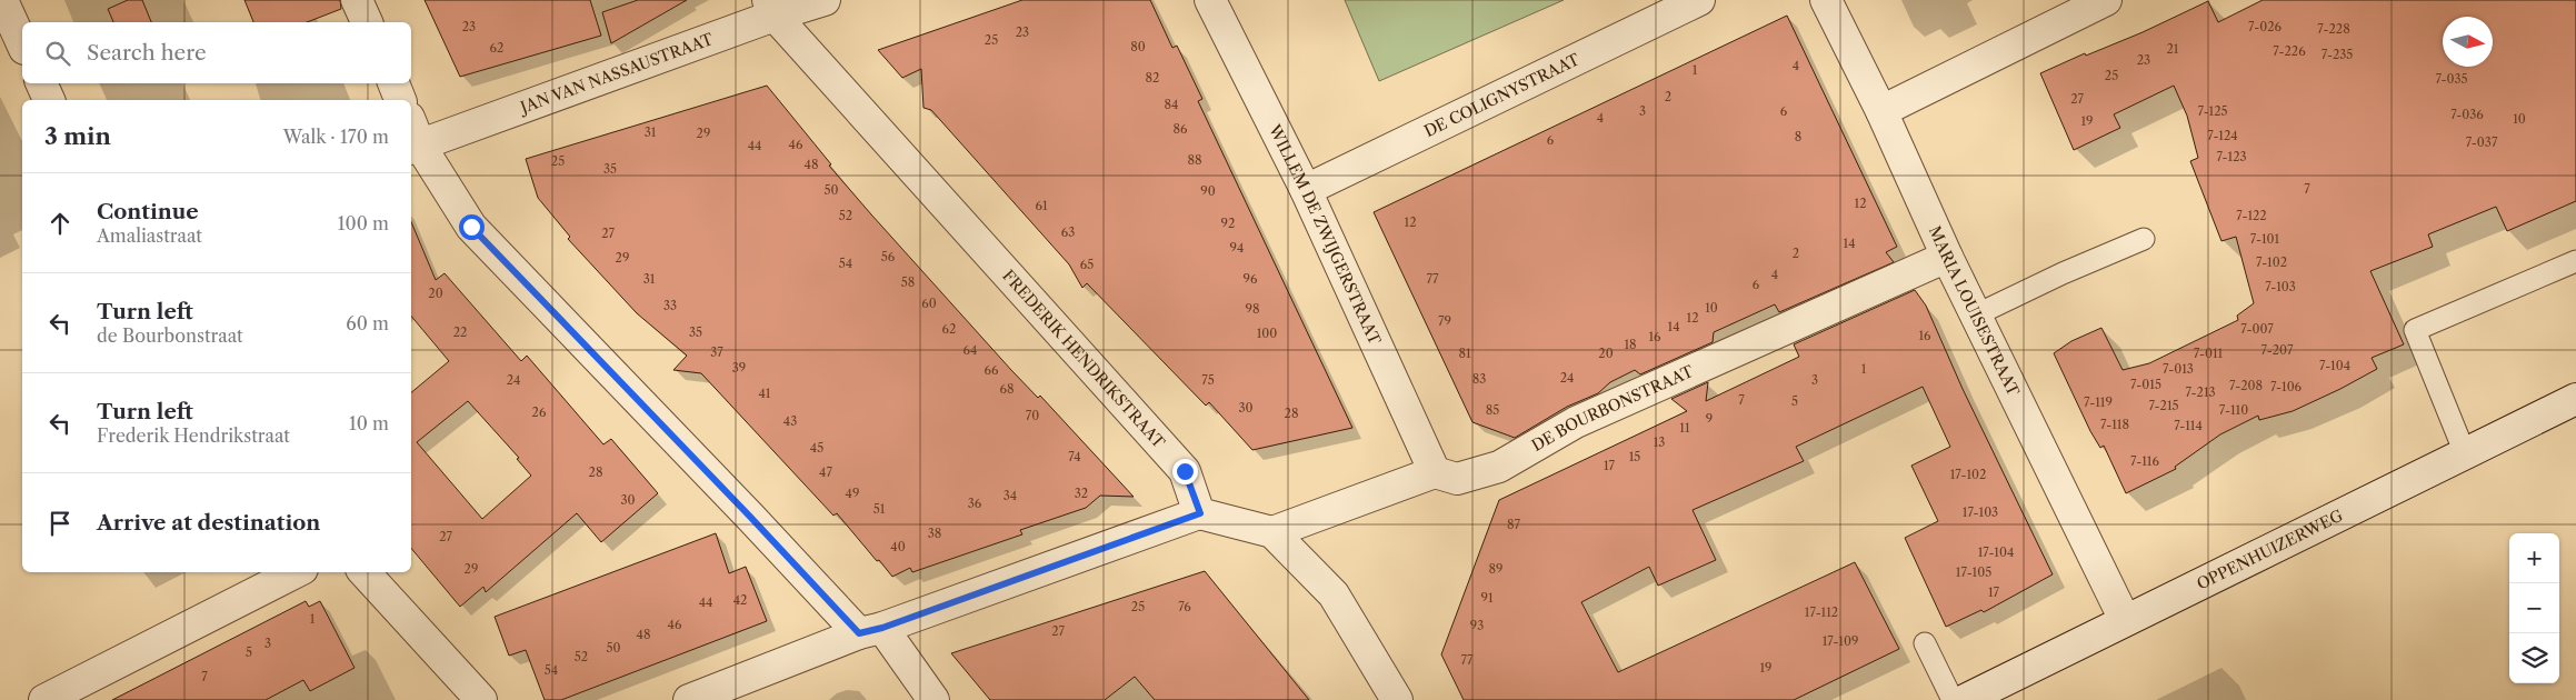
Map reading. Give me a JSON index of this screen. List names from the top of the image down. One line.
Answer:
{"streets":{"street":["JAN VAN NASSAUSTRAAT","DE COLIGNYSTRAAT","WILLEM DE ZWIJGERSTRAAT","MARIA LOUISESTRAAT","FREDERIK HENDRIKSTRAAT","DE BOURBONSTRAAT","OPPENHUIZERWEG"]},"crossings":[["JAN VAN NASSAUSTRAAT","FREDERIK HENDRIKSTRAAT"],["DE COLIGNYSTRAAT","WILLEM DE ZWIJGERSTRAAT"],["WILLEM DE ZWIJGERSTRAAT","DE BOURBONSTRAAT"],["MARIA LOUISESTRAAT","DE BOURBONSTRAAT"],["MARIA LOUISESTRAAT","OPPENHUIZERWEG"]],"house_numbers":["23","7-026","7-228","23","25","80","62","21","7-226","7-235","23","4","1","25","82","7-035","2","27","84","3","6","7-125","7-036","4","10","19","86","31","29","7-124","8","6","7-037","46","44","7-123","88","25","48","35","7","50","90","12","61","52","7-122","12","92","63","27","7-101","14","94","2","56","29","7-102","54","65","4","31","96","77","58","6","7-103","20","60","33","10","98","12","79","14","62","7-007","22","35","100","16","16","18","64","7-207","37","81","20","7-011","7-104","39","1","7-013","66","24","83","24","75","3","7-015","7-208","7-106","68","7-213","41","7","5","7-119","7-215","30","85","7-110","26","28","70","9","43","7-118","7-114","11","13","45","74","15","7-116","17","28","47","17-102","49","32","34","30","36","51","17-103","87","38","27","40","17-104","29","89","17-105","17","91","42","44","25","76","17-112","1","46","93","27","48","17-109","3","50","5","52","77","19","54","7"],"north":"right","page":{"search":"Search here","heading":["3 min","Walk · 170 m"],"list":[["Continue","Amaliastraat","100 m"],["Turn left","de Bourbonstraat","60 m"],["Turn left","Frederik Hendrikstraat","10 m"],"Arrive at destination"],"map_buttons":["+","−"]}}
